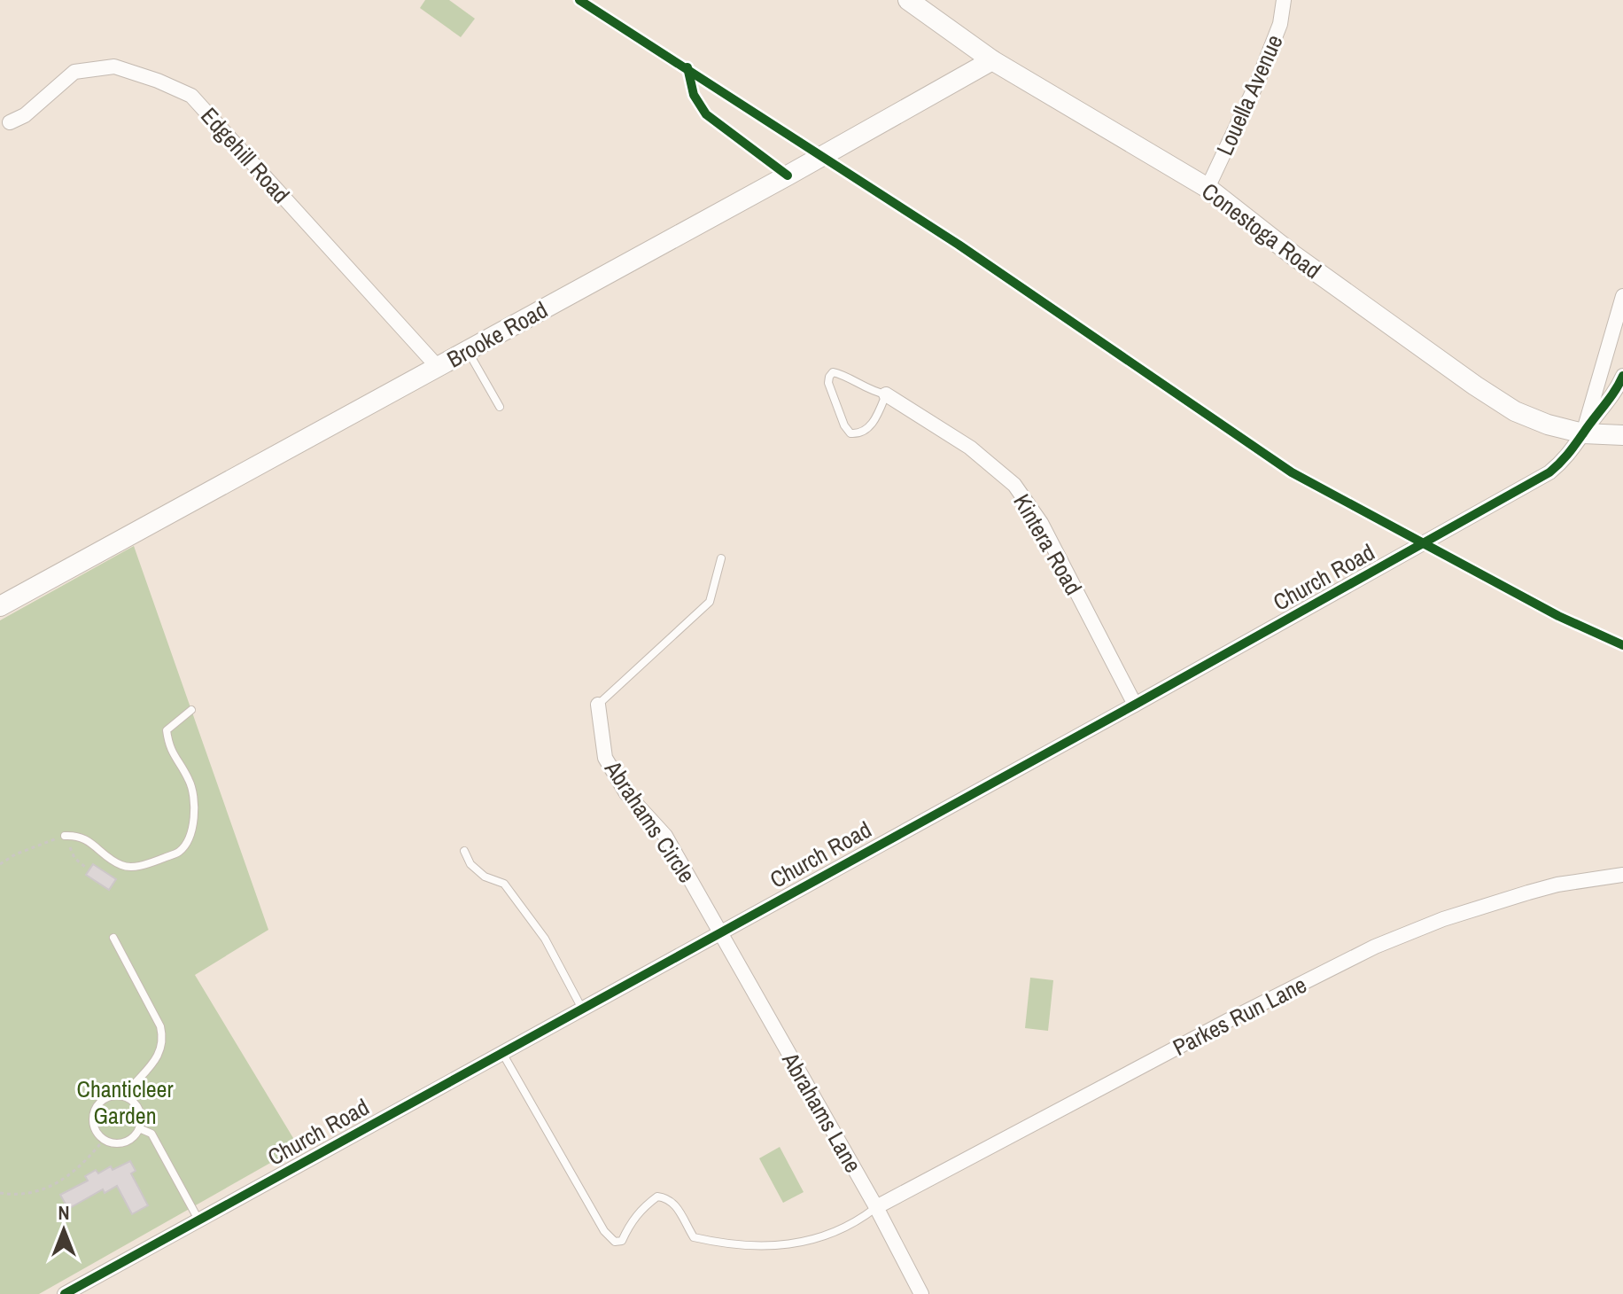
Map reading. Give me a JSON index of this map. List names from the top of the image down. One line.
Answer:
{"streets":{"main road":["Conestoga Road","Brooke Road"],"street":["Louella Avenue","Edgehill Road","Kintera Road","Church Road","Abrahams Circle","Parkes Run Lane","Abrahams Lane"]},"crossings":[["Louella Avenue","Conestoga Road"],["Edgehill Road","Brooke Road"],["Conestoga Road","Brooke Road"],["Conestoga Road","Church Road"],["Kintera Road","Church Road"],["Church Road","Abrahams Circle"],["Church Road","Abrahams Lane"],["Abrahams Circle","Abrahams Lane"],["Parkes Run Lane","Abrahams Lane"]],"parks":["Chanticleer Garden"],"north":"top"}
